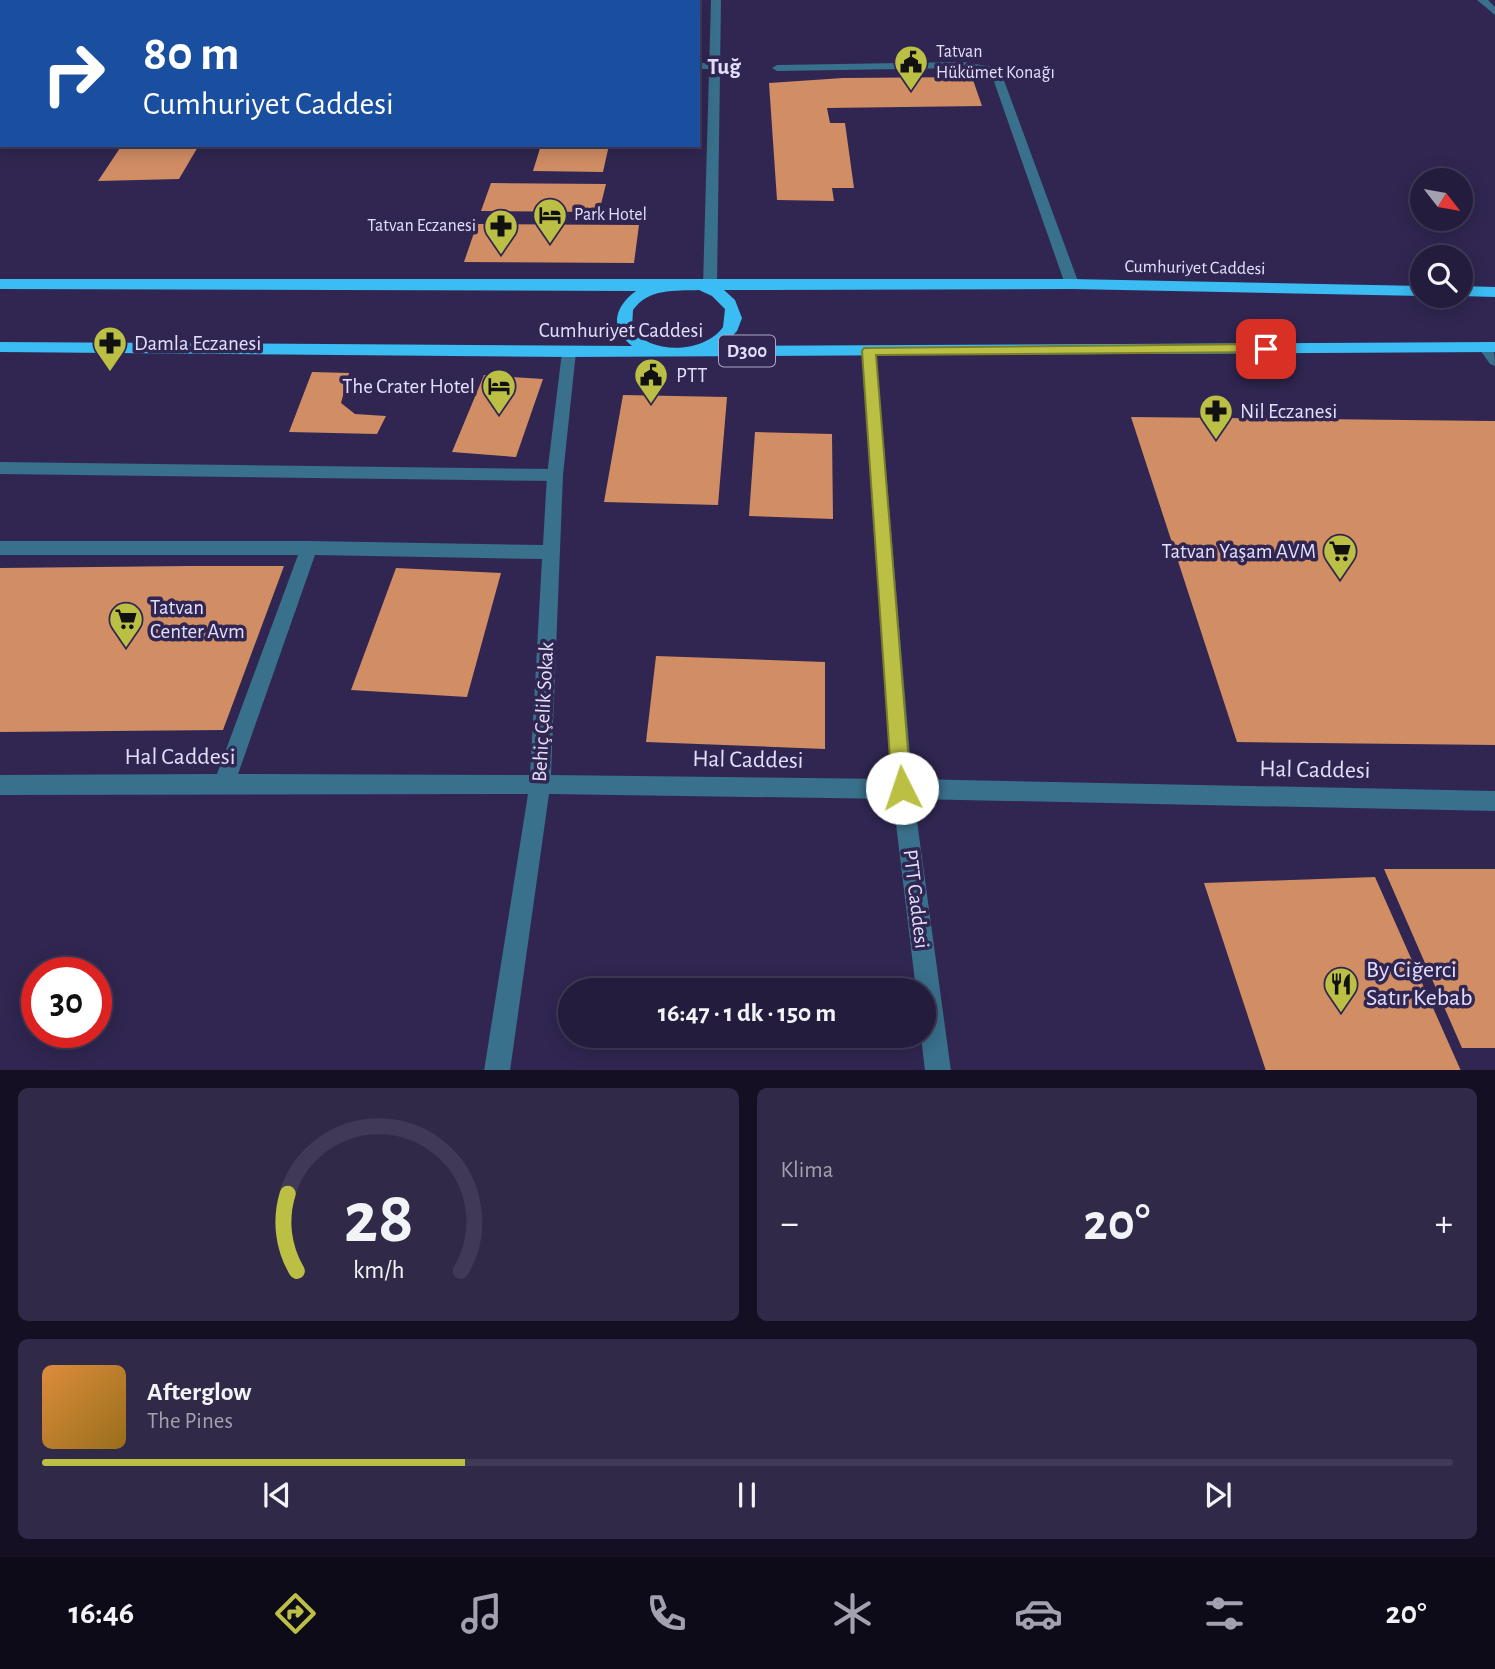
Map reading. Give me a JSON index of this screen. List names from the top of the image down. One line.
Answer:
{"streets":{"highway":["Cumhuriyet Caddesi","D300"],"street":["Behiç Çelik Sokak","Hal Caddesi","PTT Caddesi"]},"crossings":[["Cumhuriyet Caddesi","Behiç Çelik Sokak"],["Cumhuriyet Caddesi","PTT Caddesi"],["Behiç Çelik Sokak","Hal Caddesi"],["Hal Caddesi","PTT Caddesi"]],"districts":["Tuğ"],"places":{"public building":["Tatvan Hükümet Konağı","PTT"],"hotel":["Park Hotel","The Crater Hotel"],"pharmacy":["Tatvan Eczanesi","Damla Eczanesi","Nil Eczanesi"],"supermarket":["Tatvan Yaşam AVM","Tatvan Center Avm"],"restaurant":["By Ciğerci Satır Kebab"]},"north":"bottom right","page":{"turn":["80 m","Cumhuriyet Caddesi"],"limit":"30","trip":"16:47 · 1 dk · 150 m","tile":"Klima","heat":["−","20°","+"],"song":["Afterglow","The Pines"],"tabs":["16:46","20°"],"gauge":["28","km/h"]}}
